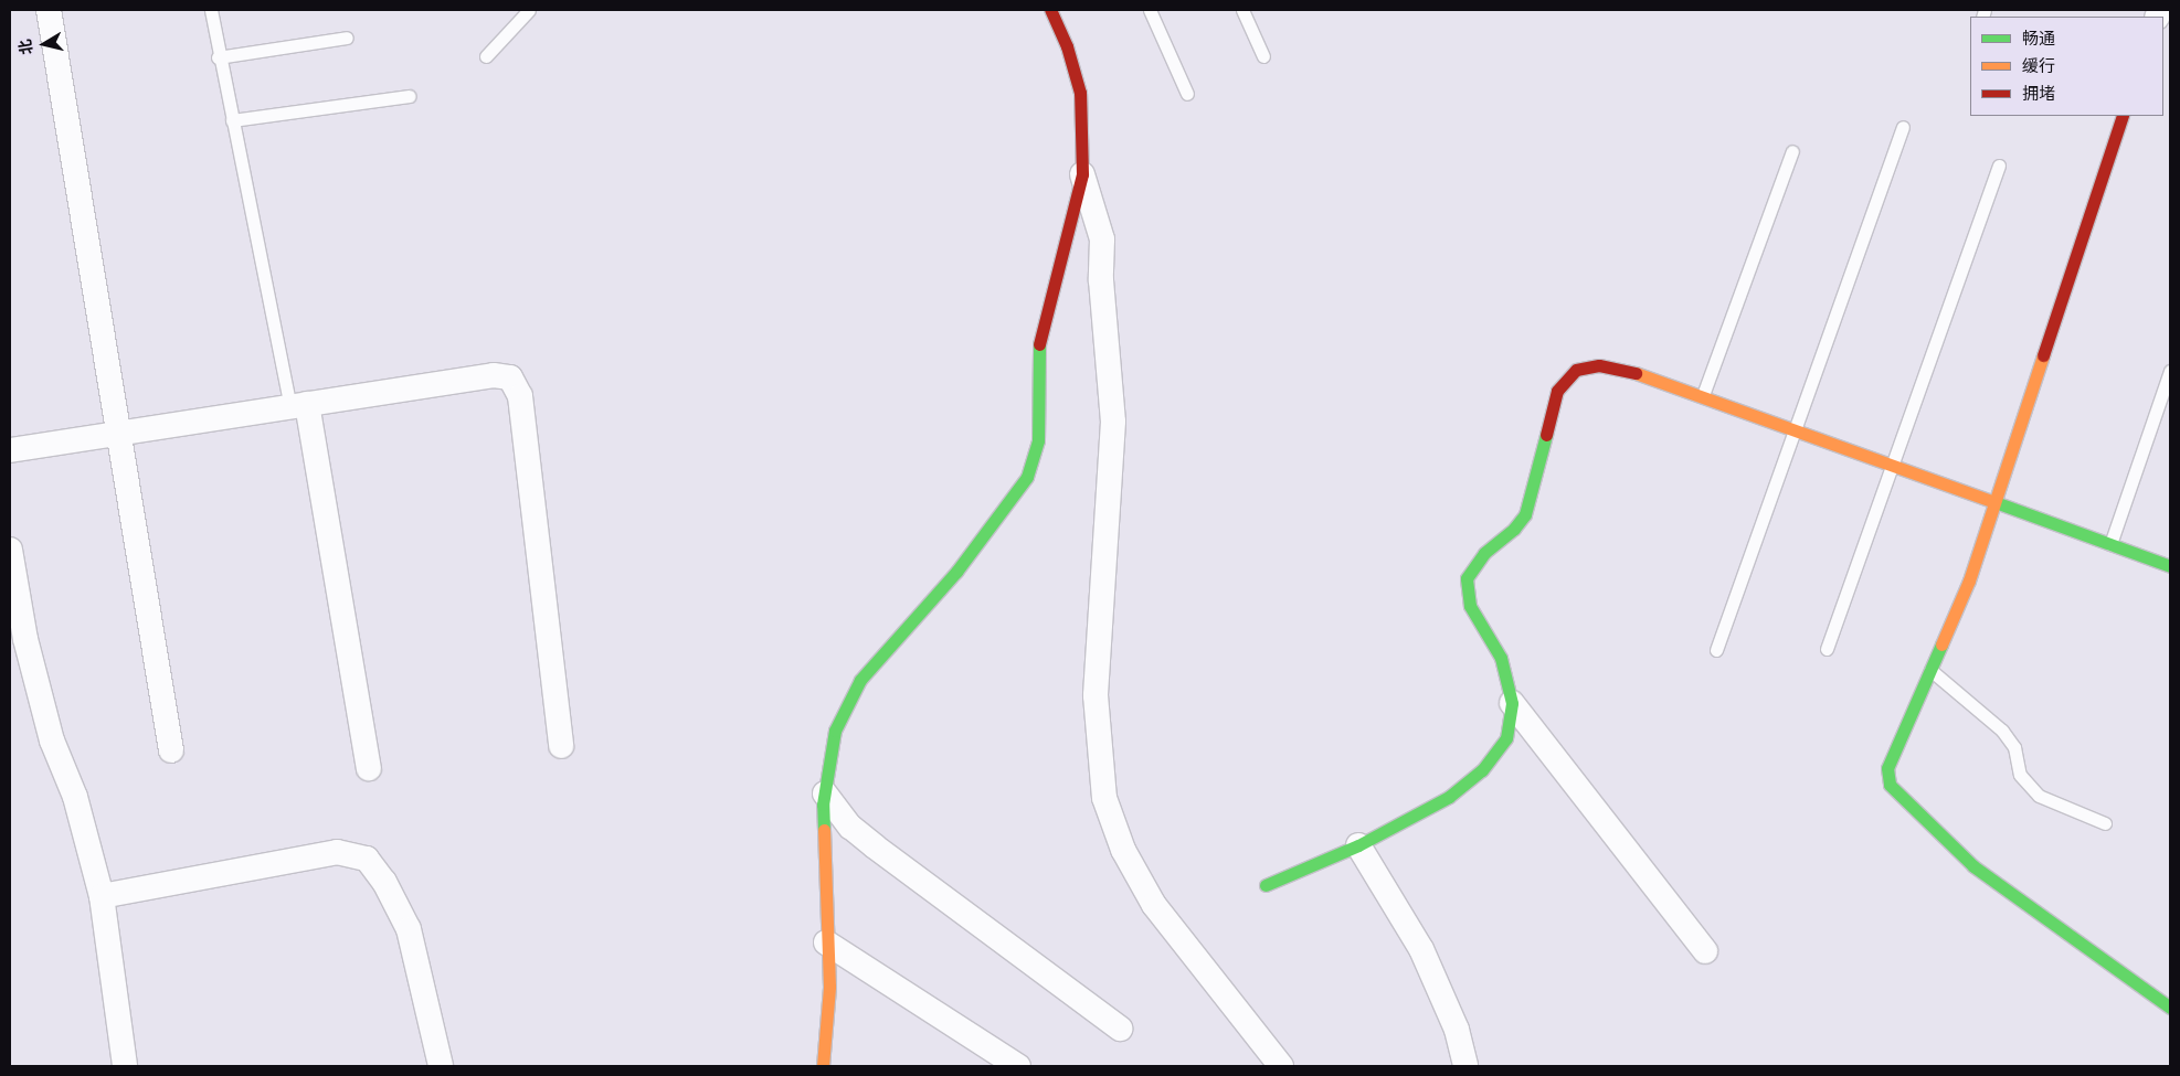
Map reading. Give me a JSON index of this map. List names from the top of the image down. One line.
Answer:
{"legend":["畅通","缓行","拥堵"],"north":"left"}
